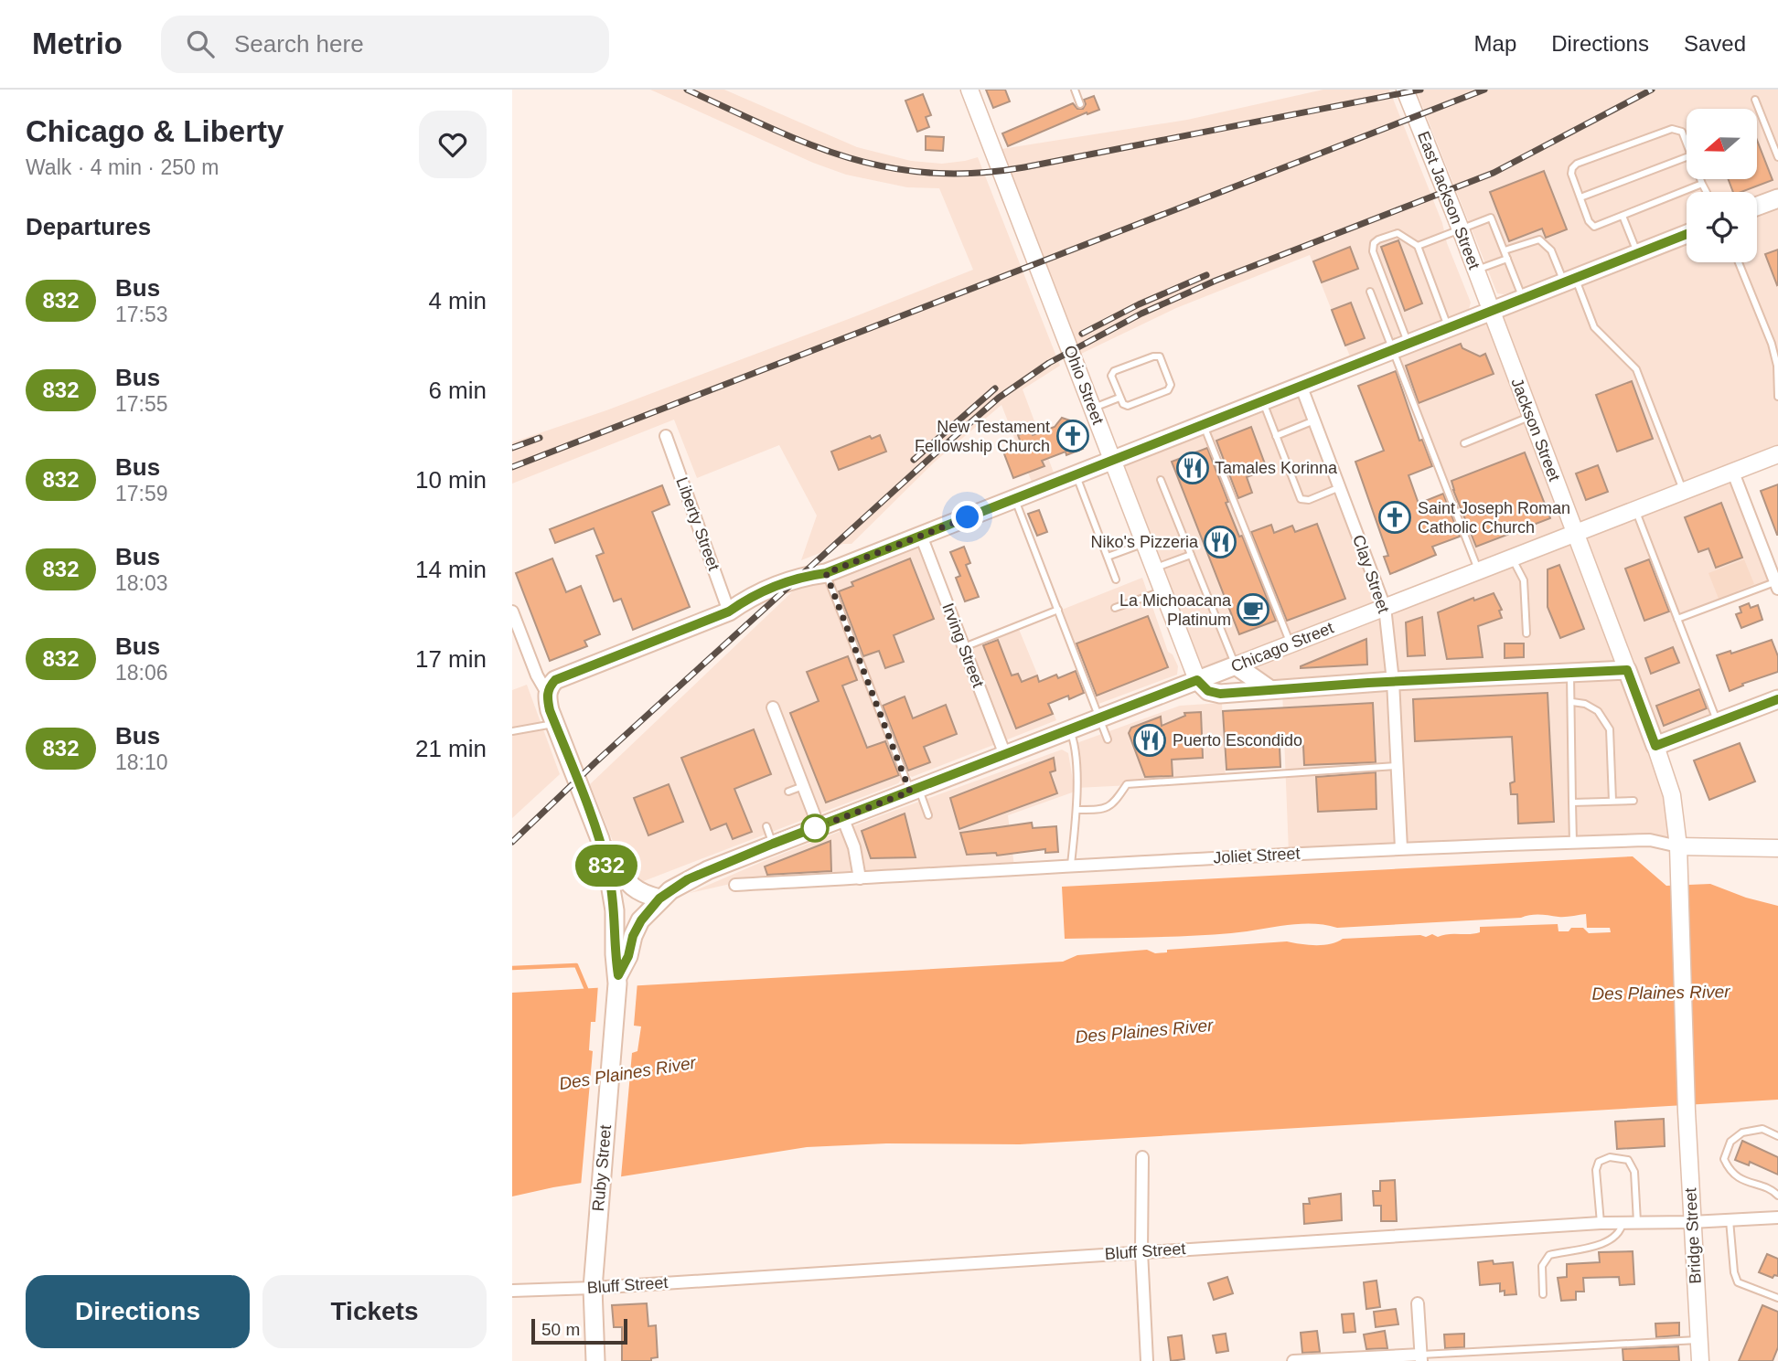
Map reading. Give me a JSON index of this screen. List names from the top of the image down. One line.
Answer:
{"streets":{"main road":["Jackson Street","Chicago Street","Ruby Street"],"street":["East Jackson Street","Ohio Street","Liberty Street","Clay Street","Irving Street","Joliet Street","Bridge Street","Bluff Street"]},"crossings":[["East Jackson Street","Jackson Street"],["Ohio Street","Chicago Street"],["Jackson Street","Chicago Street"],["Jackson Street","Joliet Street"],["Jackson Street","Bridge Street"],["Clay Street","Chicago Street"],["Clay Street","Joliet Street"],["Irving Street","Chicago Street"],["Chicago Street","Ruby Street"],["Ruby Street","Bluff Street"],["Bridge Street","Bluff Street"]],"water":["Des Plaines River"],"places":{"church":["New Testament Fellowship Church","Saint Joseph Roman Catholic Church"],"restaurant":["Tamales Korinna","Niko's Pizzeria","Puerto Escondido"],"cafe":["La Michoacana Platinum"]},"lines":["bus line 832"],"scale_bar":"50 m","north":"left","page":{"header":"Metrio","search":"Search here","nav":["Map","Directions","Saved"],"heading":[["Chicago & Liberty","Walk · 4 min · 250 m"],"Departures"],"on_map":"832","list":[{"mark":"832","name":"Bus","note":"17:53","value":"4 min"},{"mark":"832","name":"Bus","note":"17:55","value":"6 min"},{"mark":"832","name":"Bus","note":"17:59","value":"10 min"},{"mark":"832","name":"Bus","note":"18:03","value":"14 min"},{"mark":"832","name":"Bus","note":"18:06","value":"17 min"},{"mark":"832","name":"Bus","note":"18:10","value":"21 min"}],"buttons":["Directions","Tickets"],"scale":"50 m"}}
